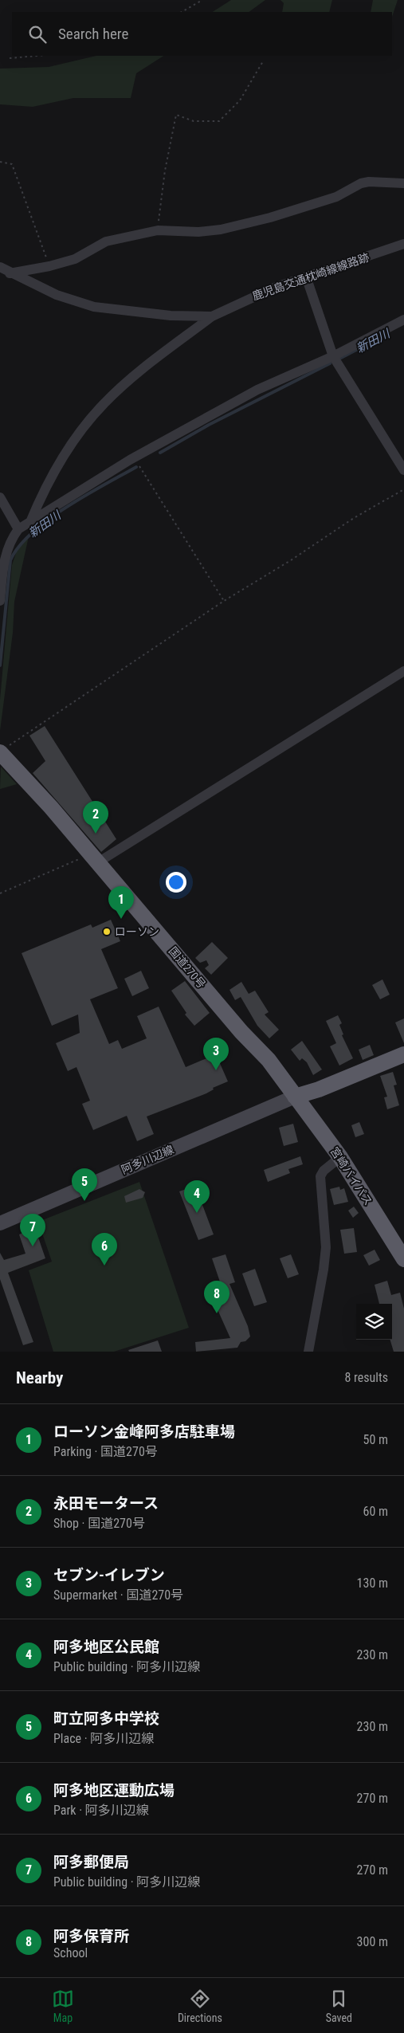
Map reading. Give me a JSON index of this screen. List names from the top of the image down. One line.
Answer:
{"streets":{"highway":["国道270号","宮崎バイパス"],"main road":["阿多川辺線"],"street":["鹿児島交通枕崎線線路跡"]},"crossings":[["国道270号","阿多川辺線"],["国道270号","宮崎バイパス"],["阿多川辺線","宮崎バイパス"]],"water":["新田川"],"places":["ローソン"],"page":{"search":"Search here","pins":["2","1","3","5","4","7","6","8"],"heading":["Nearby","8 results"],"list":[{"mark":"1","name":"ローソン金峰阿多店駐車場","note":"Parking · 国道270号","value":"50 m"},{"mark":"2","name":"永田モータース","note":"Shop · 国道270号","value":"60 m"},{"mark":"3","name":"セブン-イレブン","note":"Supermarket · 国道270号","value":"130 m"},{"mark":"4","name":"阿多地区公民館","note":"Public building · 阿多川辺線","value":"230 m"},{"mark":"5","name":"町立阿多中学校","note":"Place · 阿多川辺線","value":"230 m"},{"mark":"6","name":"阿多地区運動広場","note":"Park · 阿多川辺線","value":"270 m"},{"mark":"7","name":"阿多郵便局","note":"Public building · 阿多川辺線","value":"270 m"},{"mark":"8","name":"阿多保育所","note":"School","value":"300 m"}],"nav":["Map","Directions","Saved"]}}
